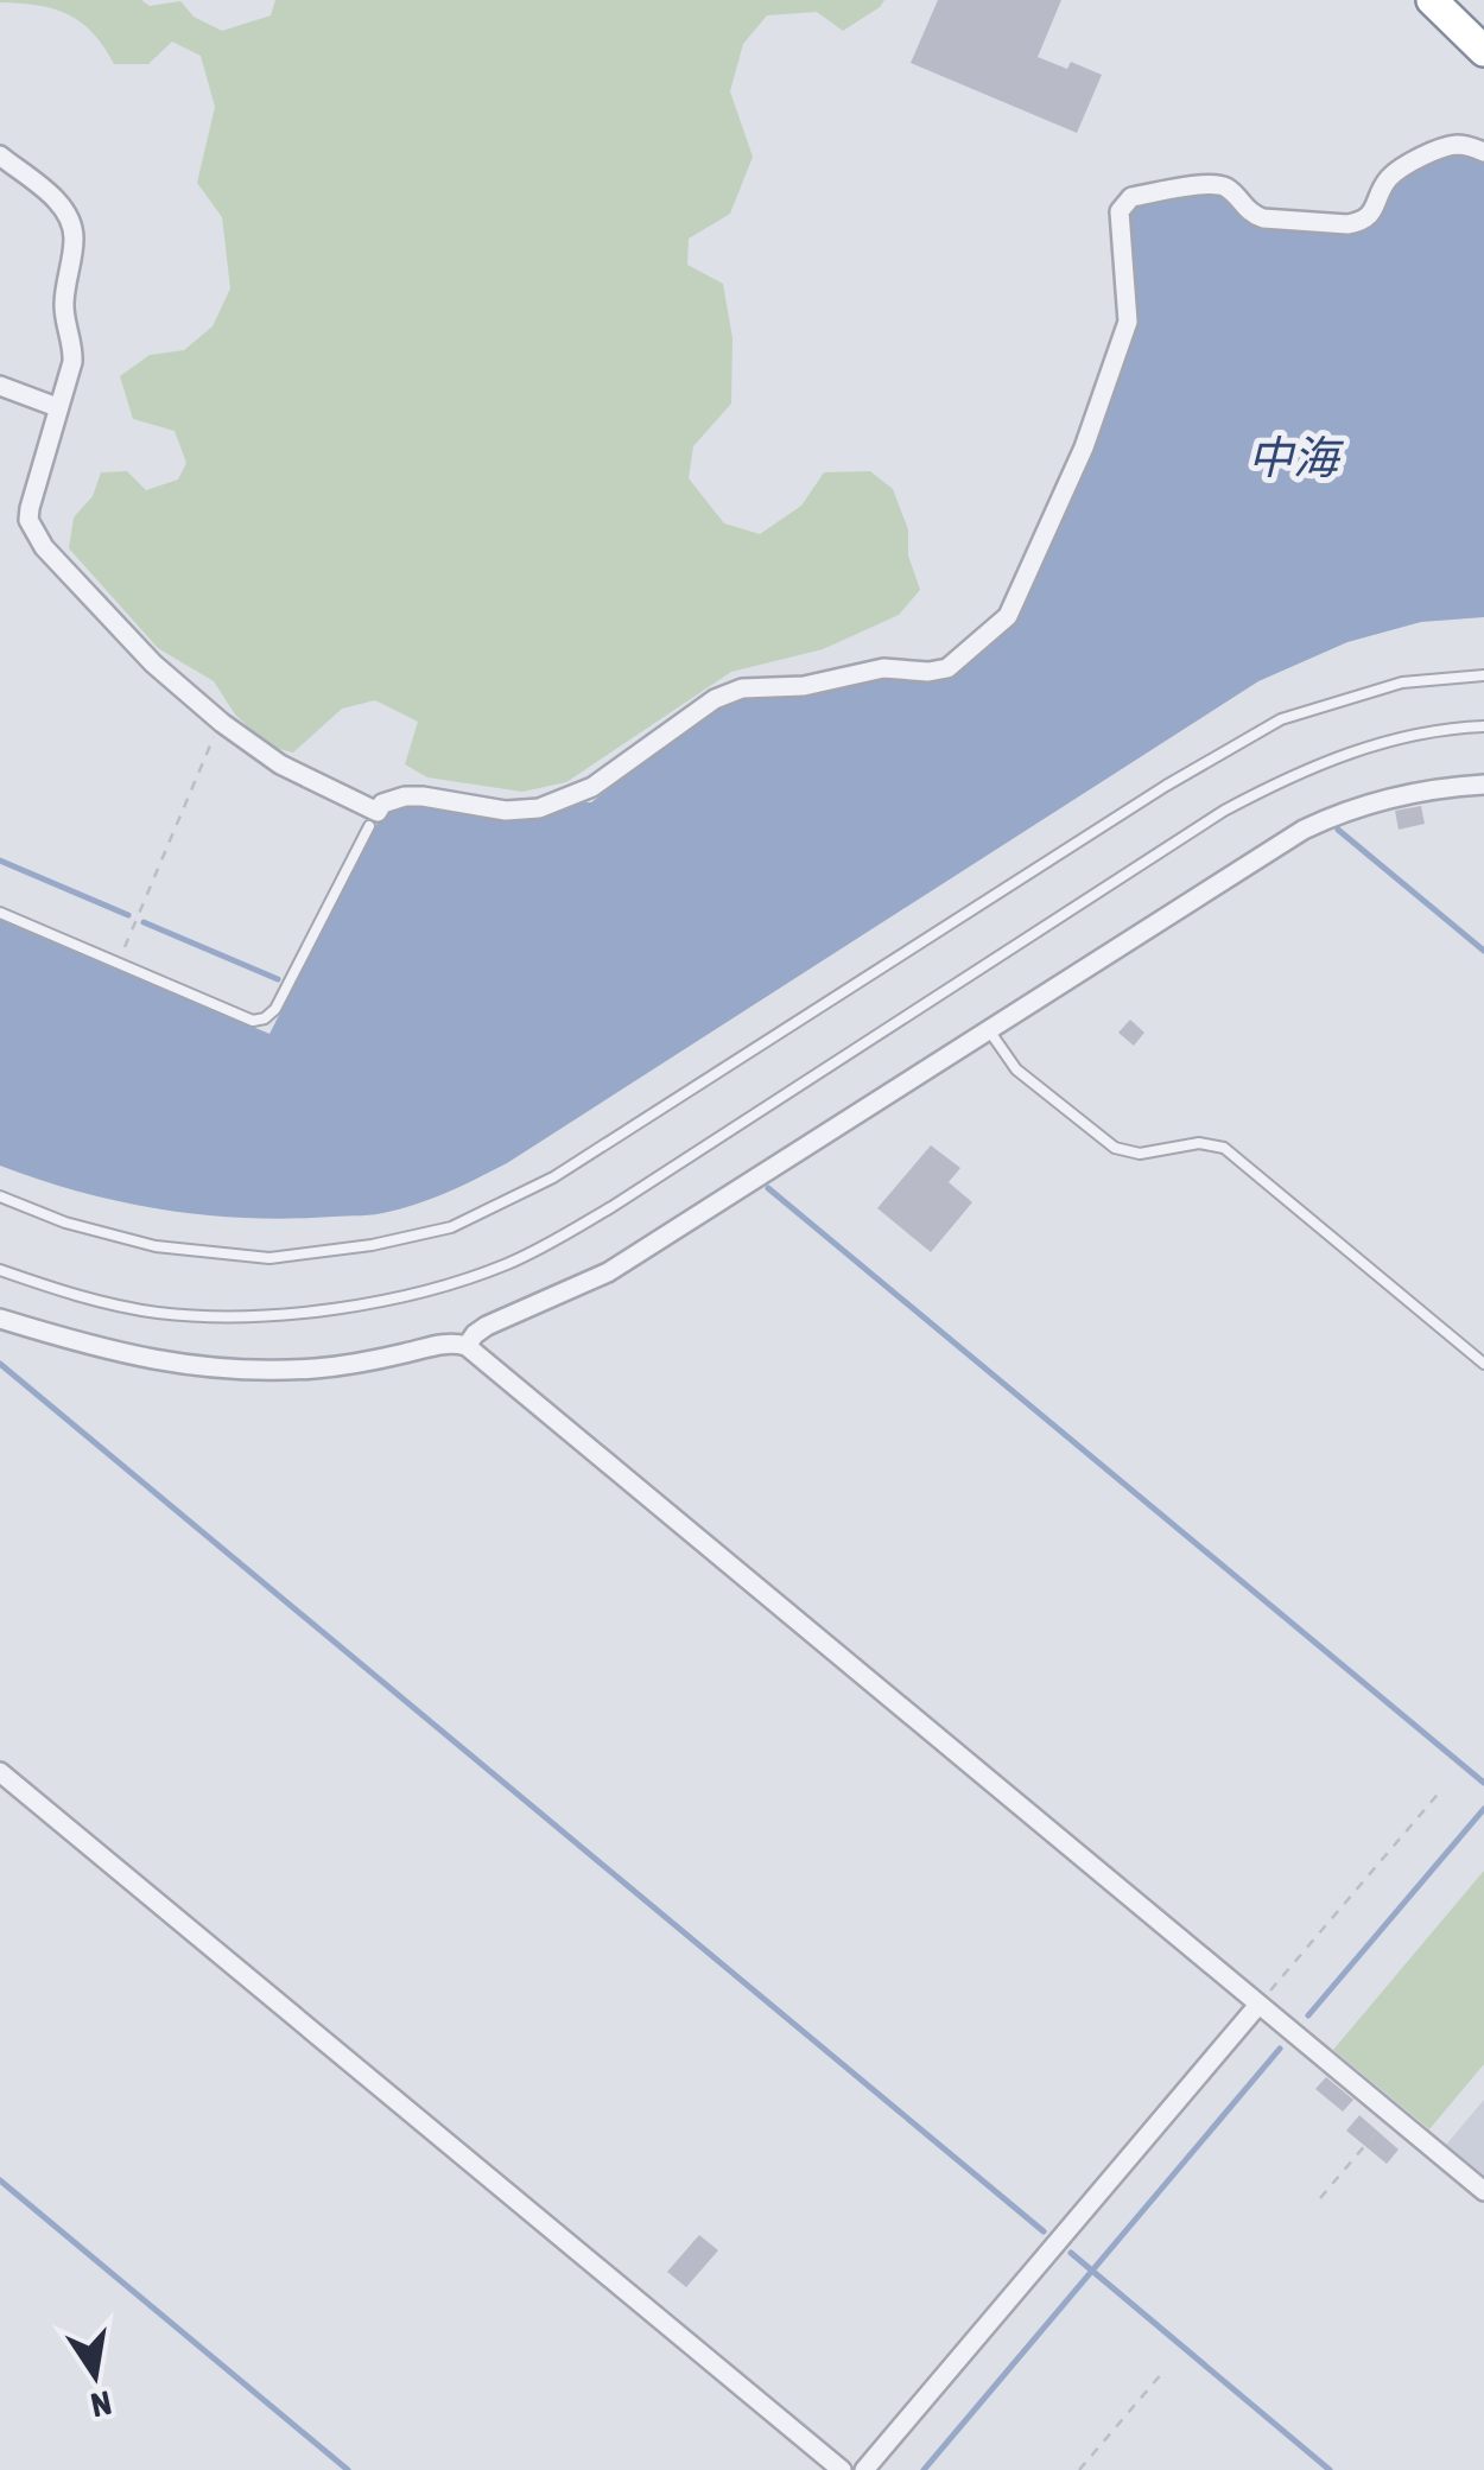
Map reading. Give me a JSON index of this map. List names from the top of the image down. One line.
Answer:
{"water":["中海"],"north":"bottom"}
